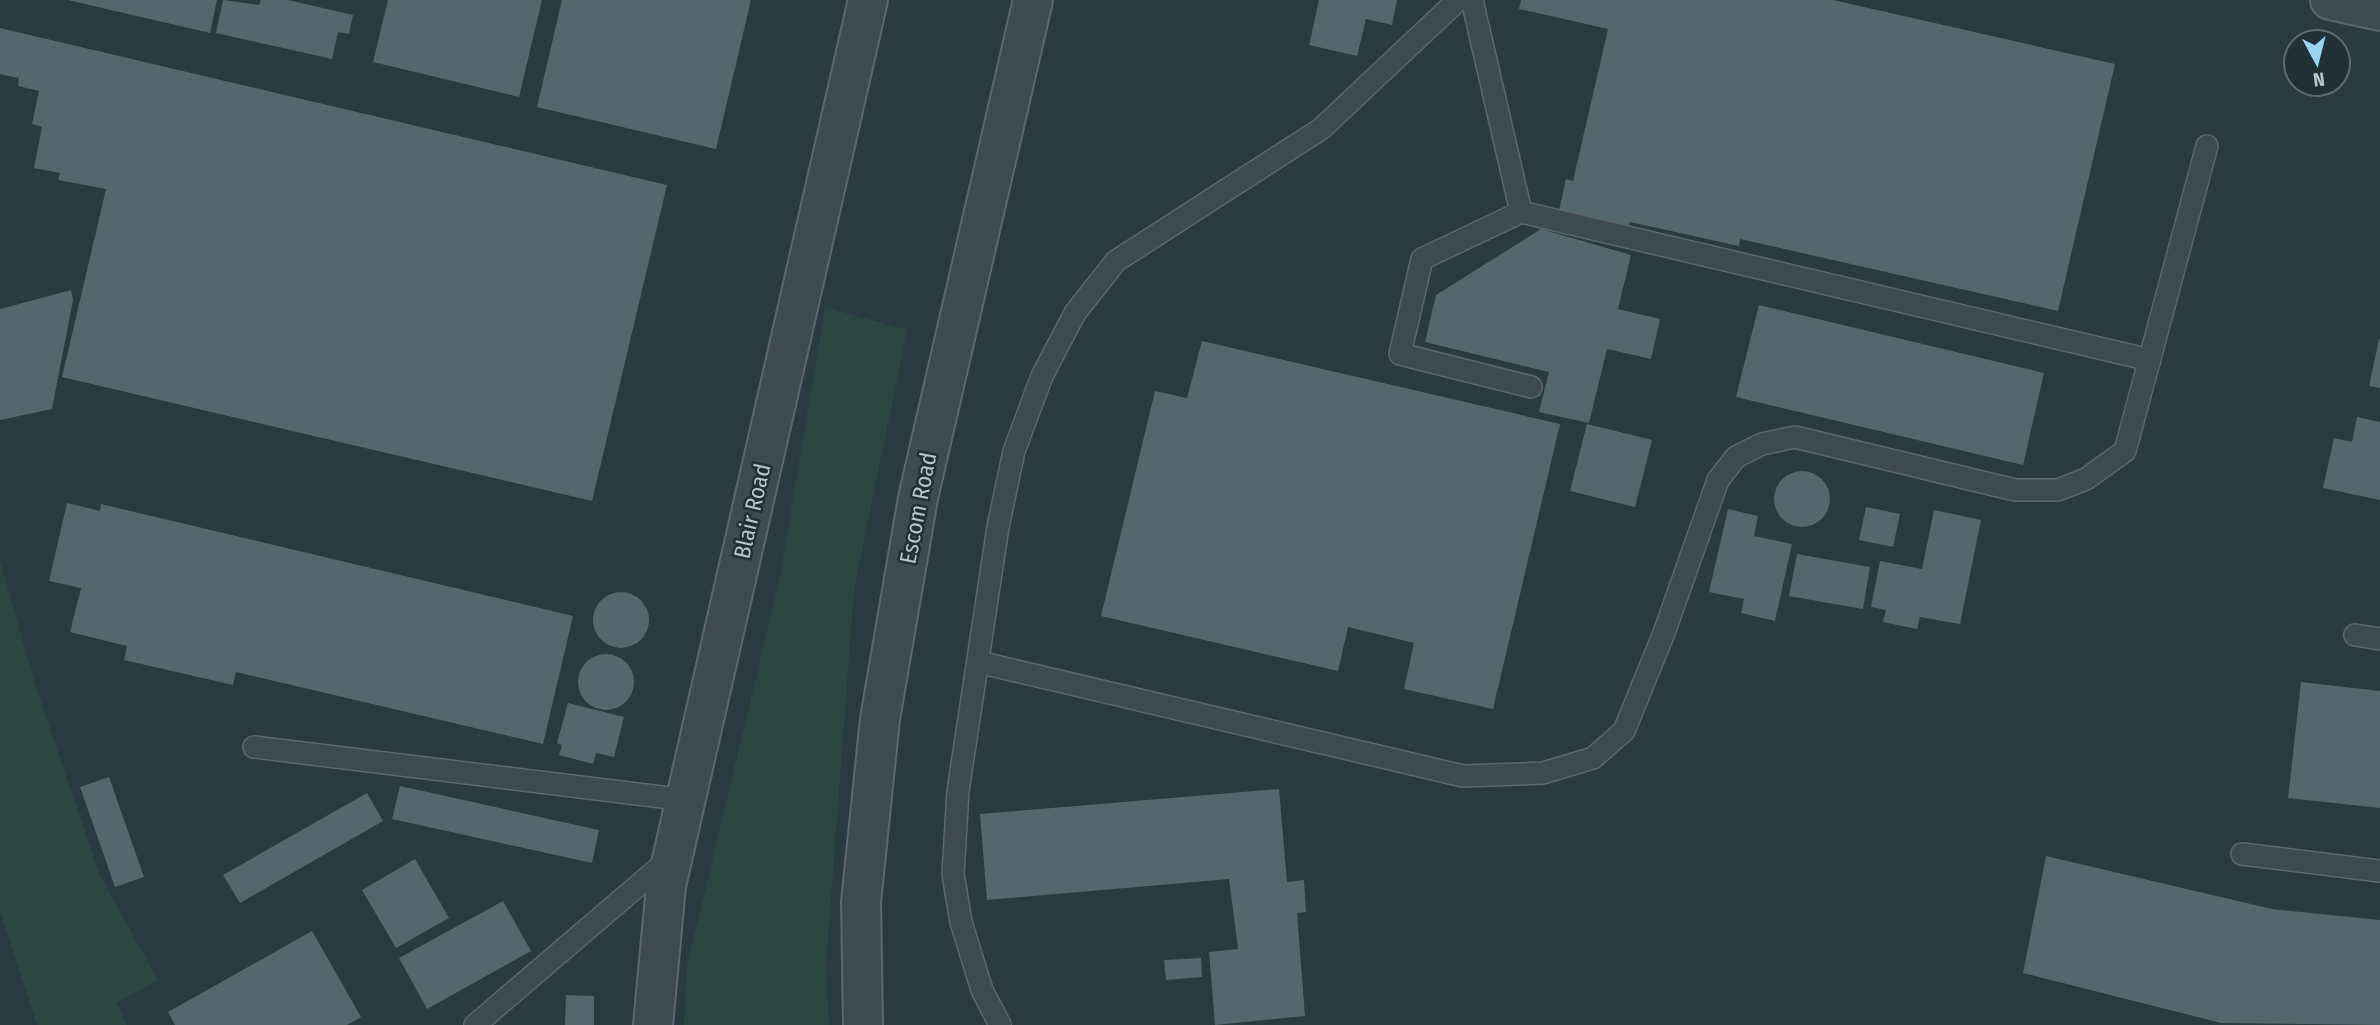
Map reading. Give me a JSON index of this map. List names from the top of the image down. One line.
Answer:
{"streets":{"street":["Escom Road","Blair Road"]},"north":"bottom"}
